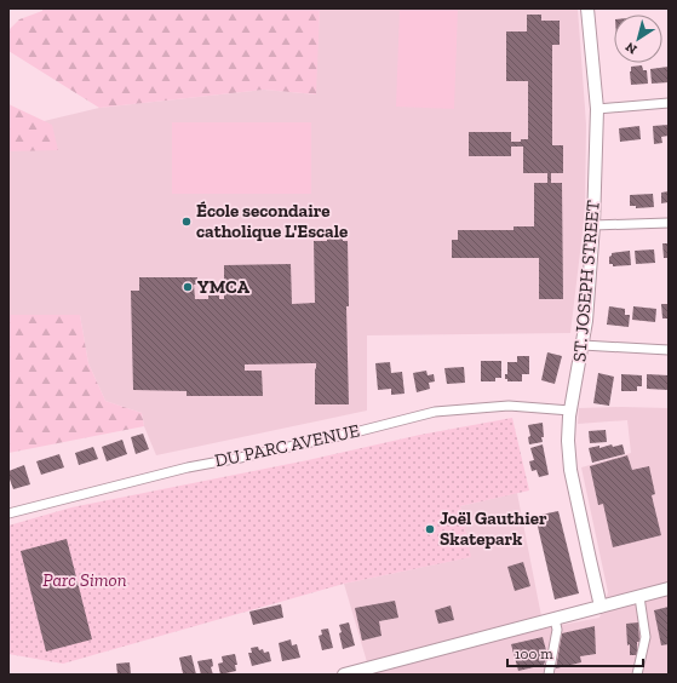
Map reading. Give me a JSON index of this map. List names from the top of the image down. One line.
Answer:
{"streets":{"street":["ST. JOSEPH STREET","DU PARC AVENUE"]},"crossings":[["ST. JOSEPH STREET","DU PARC AVENUE"]],"parks":["Parc Simon"],"places":["École secondaire catholique L'Escale","YMCA","Joël Gauthier Skatepark"],"scale_bar":"100 m","north":"bottom left"}
